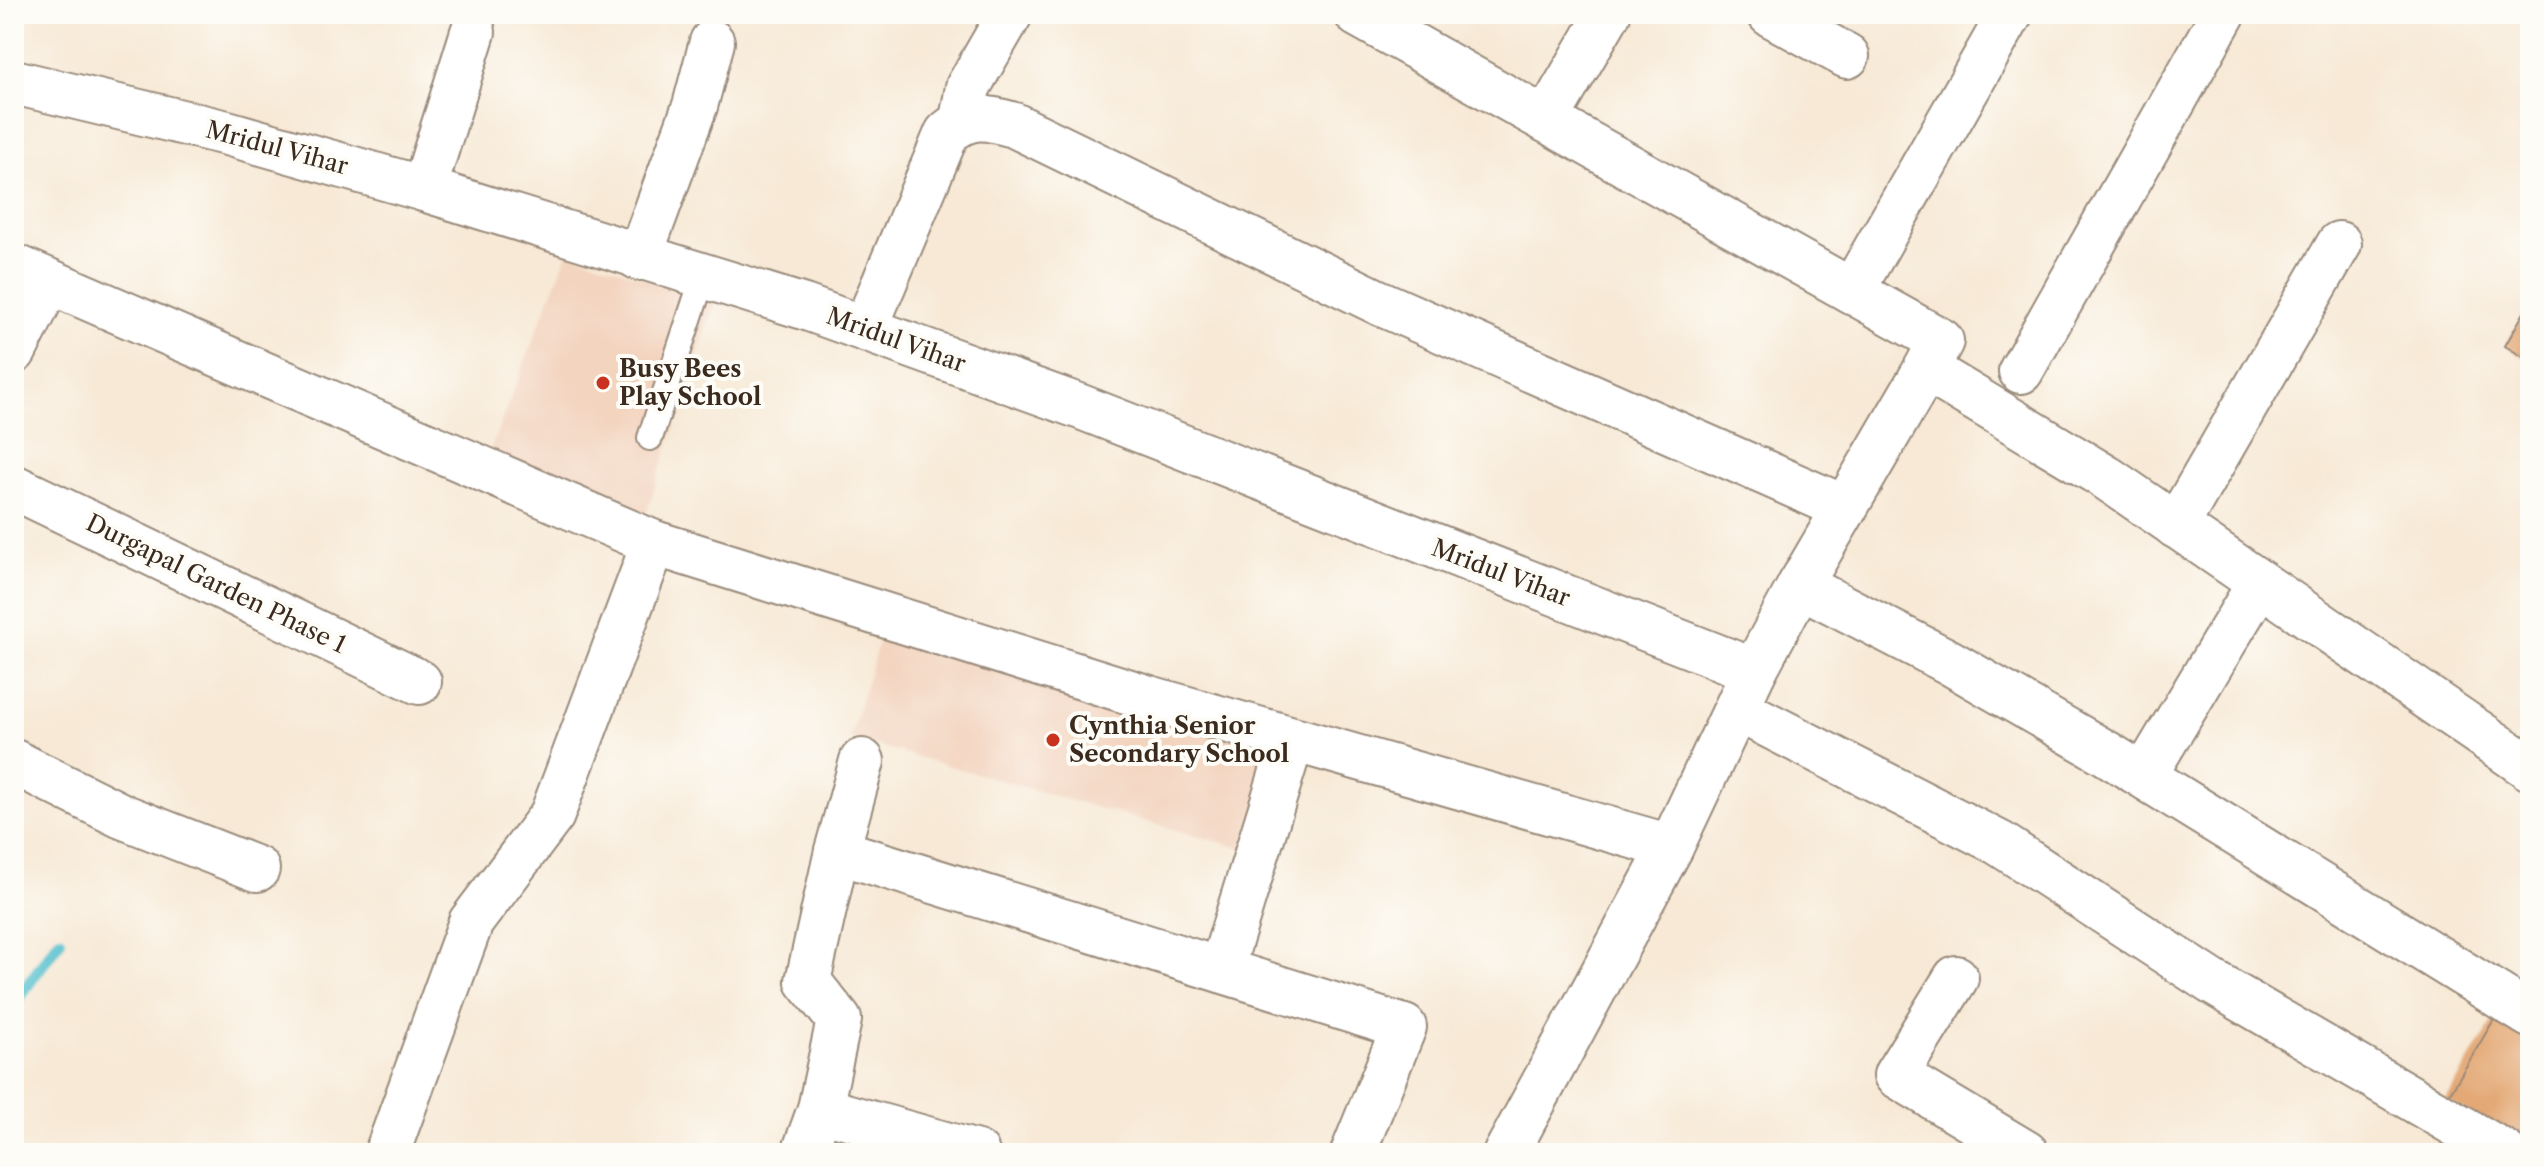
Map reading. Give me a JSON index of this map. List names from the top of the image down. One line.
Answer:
{"streets":{"street":["Mridul Vihar","Durgapal Garden Phase 1"]},"places":["Busy Bees Play School","Cynthia Senior Secondary School"]}
